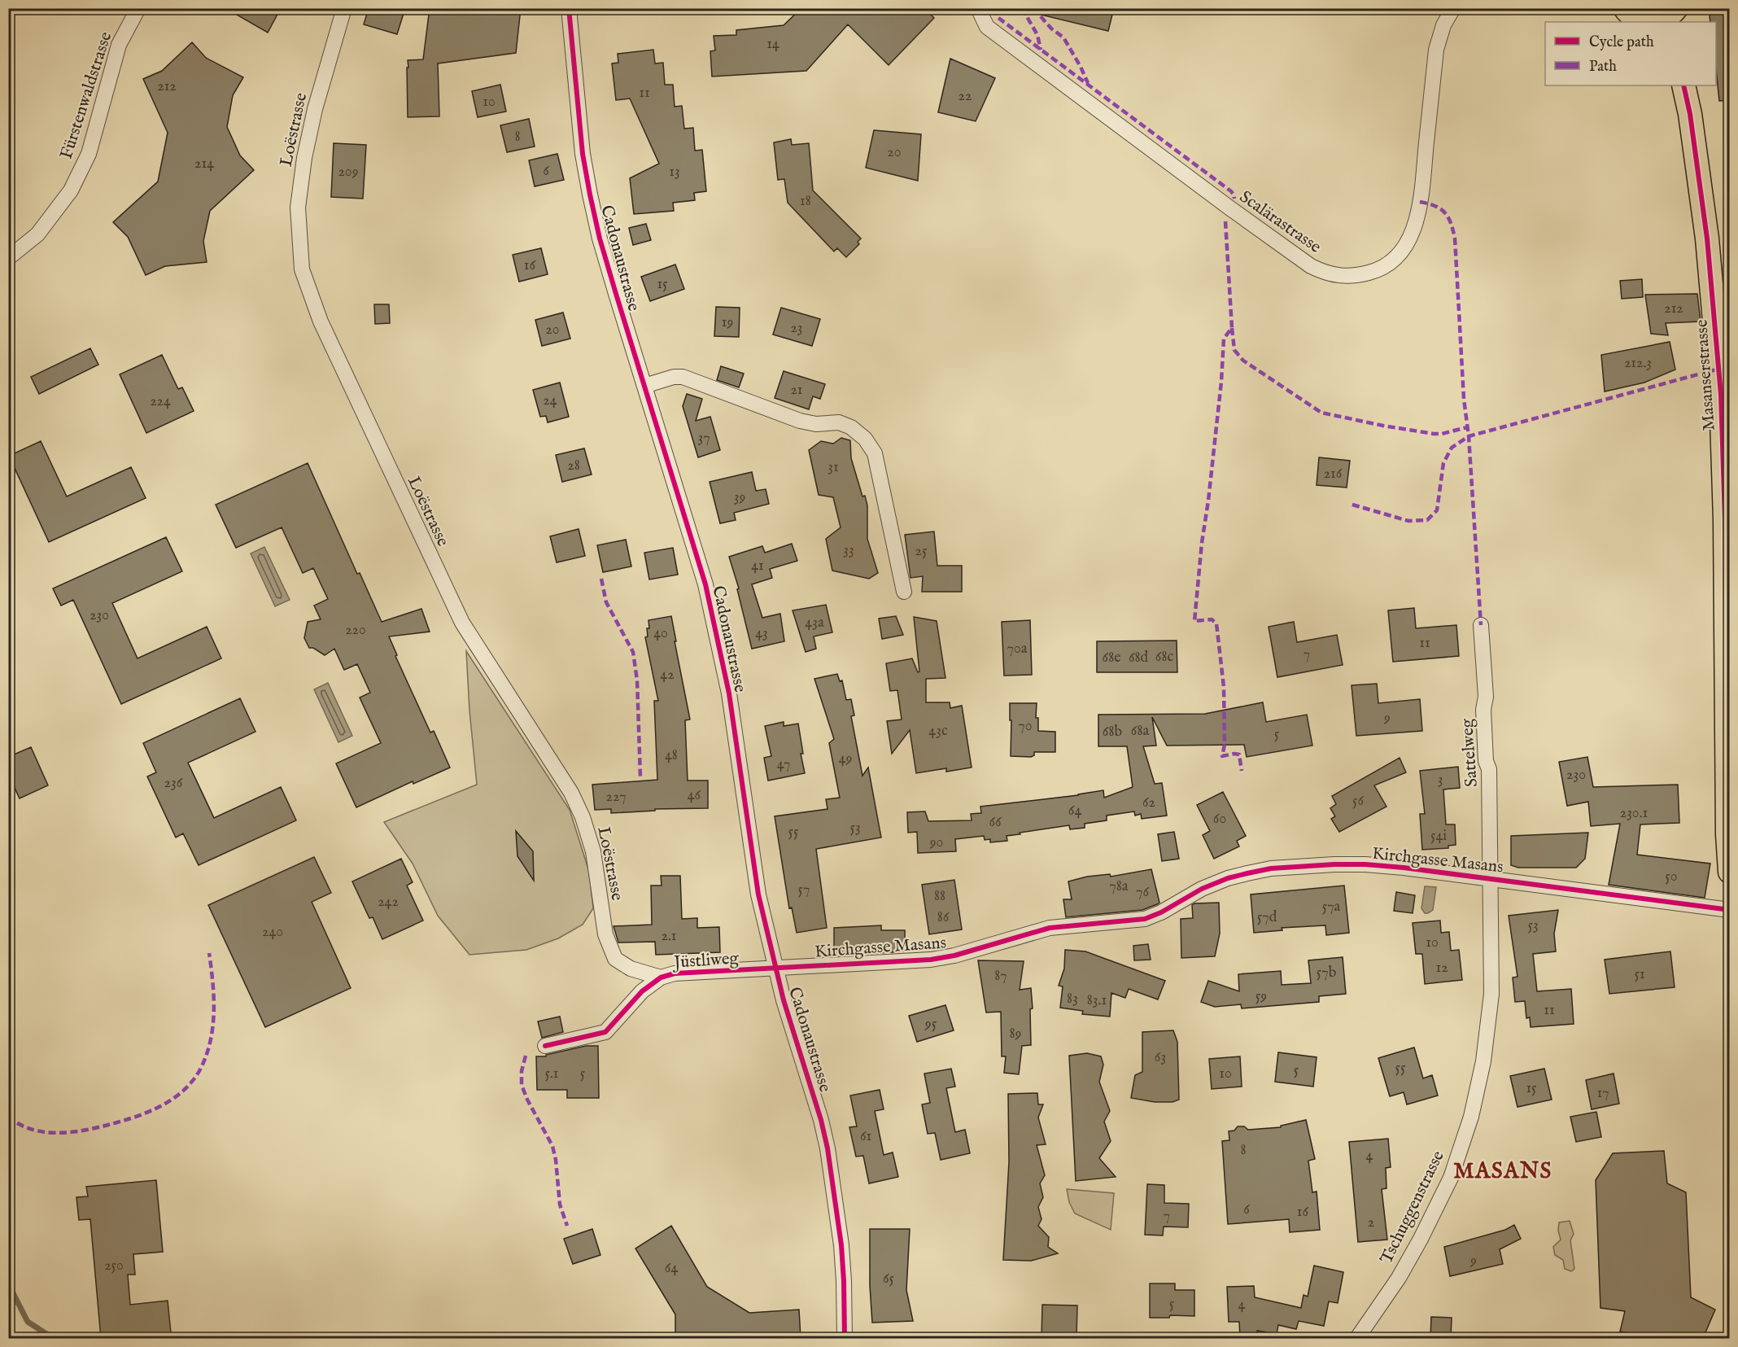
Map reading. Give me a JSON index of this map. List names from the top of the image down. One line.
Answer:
{"streets":{"main road":["Masanserstrasse"],"street":["Fürstenwaldstrasse","Loëstrasse","Scalärastrasse","Cadonaustrasse","Sattelweg","Kirchgasse Masans","Jüstliweg","Tschuggenstrasse"]},"crossings":[["Loëstrasse","Jüstliweg"],["Cadonaustrasse","Kirchgasse Masans"],["Cadonaustrasse","Jüstliweg"],["Sattelweg","Kirchgasse Masans"],["Sattelweg","Tschuggenstrasse"],["Kirchgasse Masans","Jüstliweg"],["Kirchgasse Masans","Tschuggenstrasse"]],"districts":["MASANS"],"house_numbers":["14","212","11","22","10","8","20","214","6","209","13","18","16","15","212","19","23","20","212.3","21","24","224","37","28","31","216","39","33","25","41","230","43a","220","40","43","11","70a","7","68c","68e","68d","42","9","70","43c","68a","68b","5","48","49","47","230","3","236","46","227","56","62","64","230.1","60","66","53","55","54i","90","50","78a","57","76","88","242","57a","86","57d","53","240","2.1","10","12","57b","51","87","59","83","83.1","11","95","89","63","55","5","5.1","5","10","15","17","61","8","4","6","16","7","2","9","250","64","65","5","4"],"legend":["Cycle path","Path"]}
